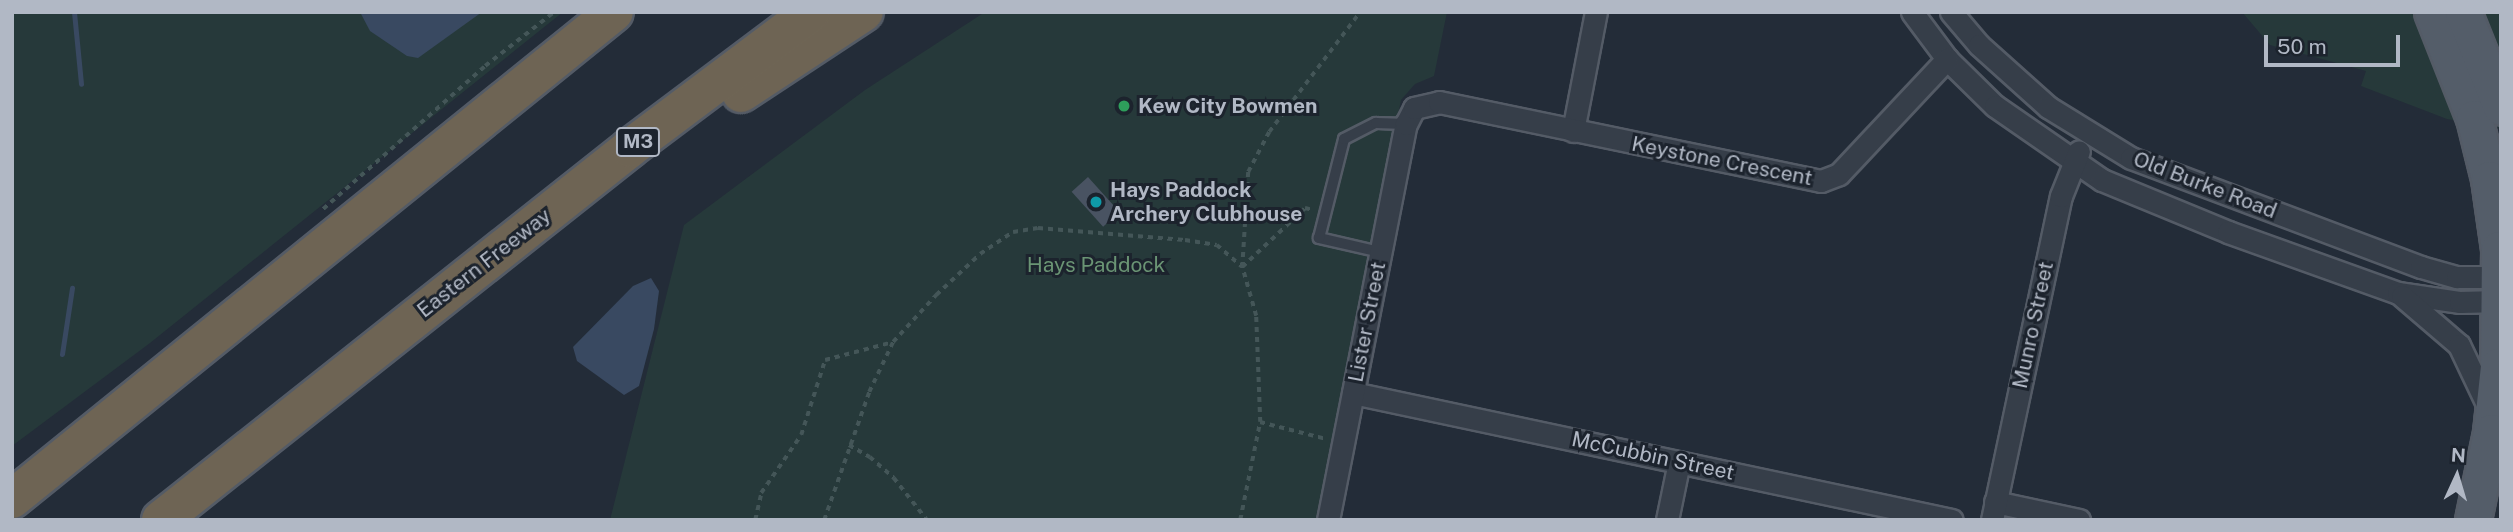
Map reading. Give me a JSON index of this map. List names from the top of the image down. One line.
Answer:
{"streets":{"highway":["M3","Eastern Freeway"],"street":["Keystone Crescent","Old Burke Road","Lister Street","Munro Street","McCubbin Street"]},"crossings":[["Keystone Crescent","Old Burke Road"],["Keystone Crescent","Lister Street"],["Old Burke Road","Munro Street"],["Lister Street","McCubbin Street"]],"parks":["Hays Paddock"],"places":["Kew City Bowmen","Hays Paddock Archery Clubhouse"],"scale_bar":"50 m","north":"top"}
